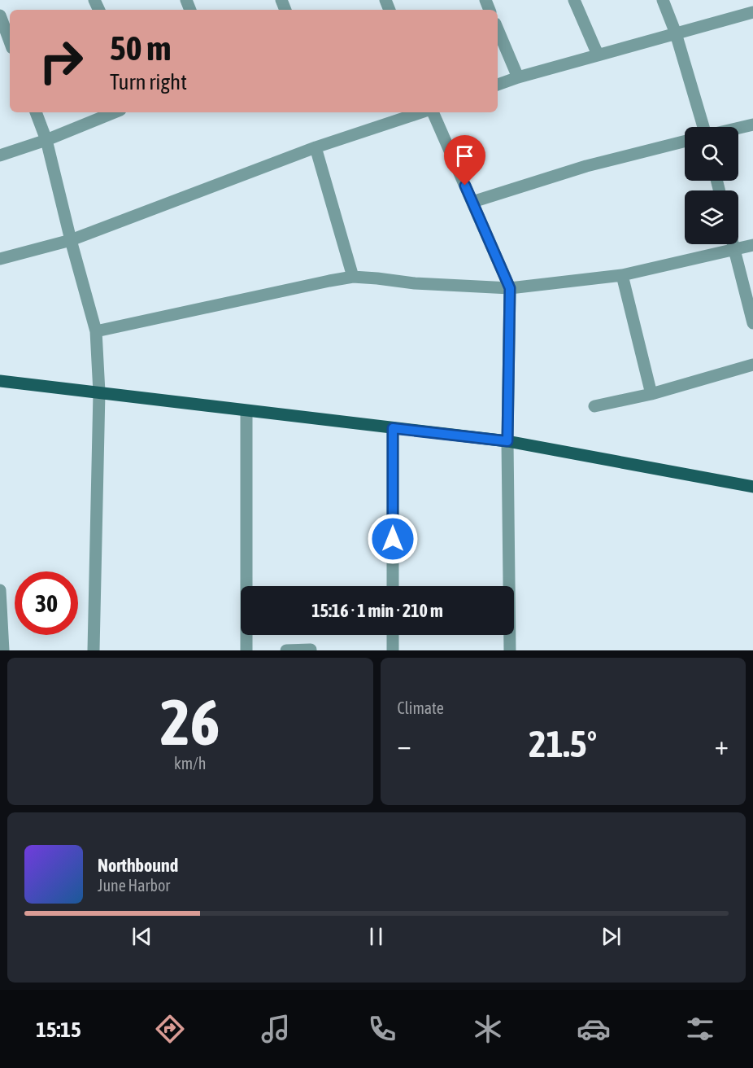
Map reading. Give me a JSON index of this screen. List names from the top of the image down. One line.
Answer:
{"page":{"turn":["50 m","Turn right"],"limit":"30","trip":"15:16 · 1 min · 210 m","tile":[["26","km/h"],"Climate"],"heat":["−","21.5°","+"],"song":["Northbound","June Harbor"],"tabs":"15:15"}}
